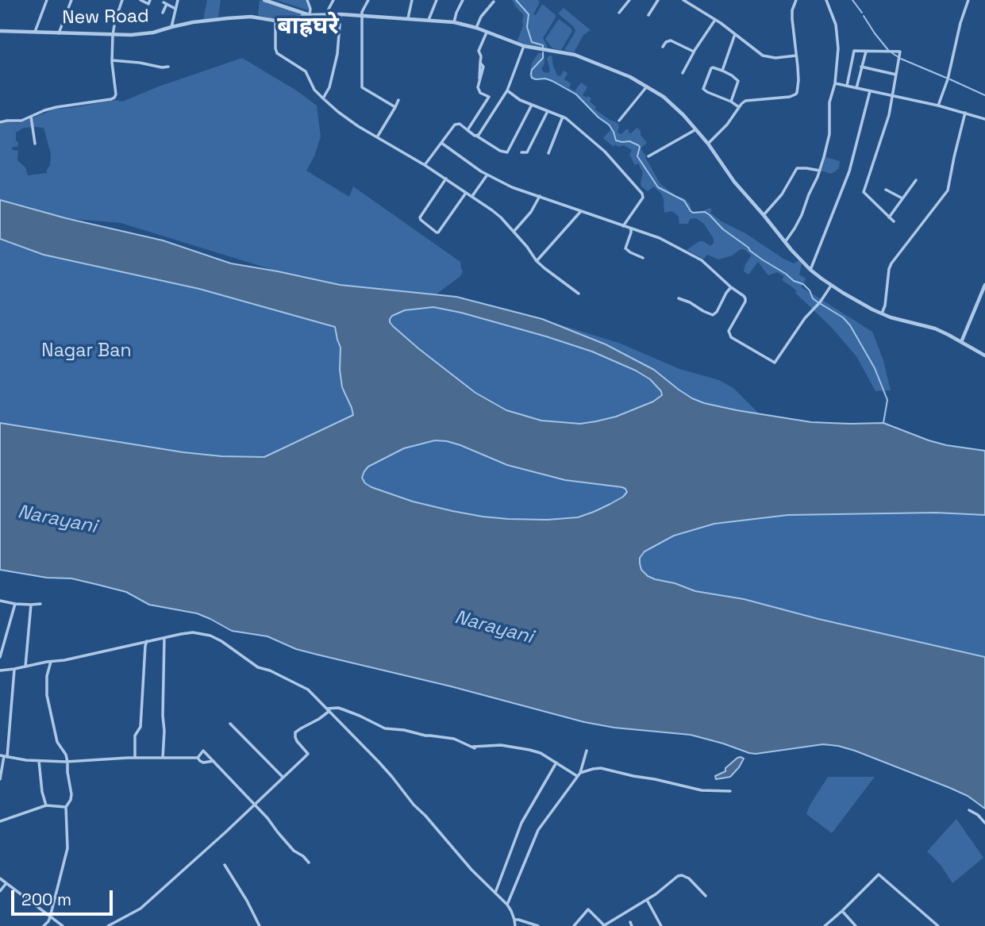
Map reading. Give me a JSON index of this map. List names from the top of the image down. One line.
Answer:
{"streets":{"street":["New Road"]},"districts":["बाह्रघरे"],"water":["Narayani"],"parks":["Nagar Ban"],"scale_bar":"200 m"}
